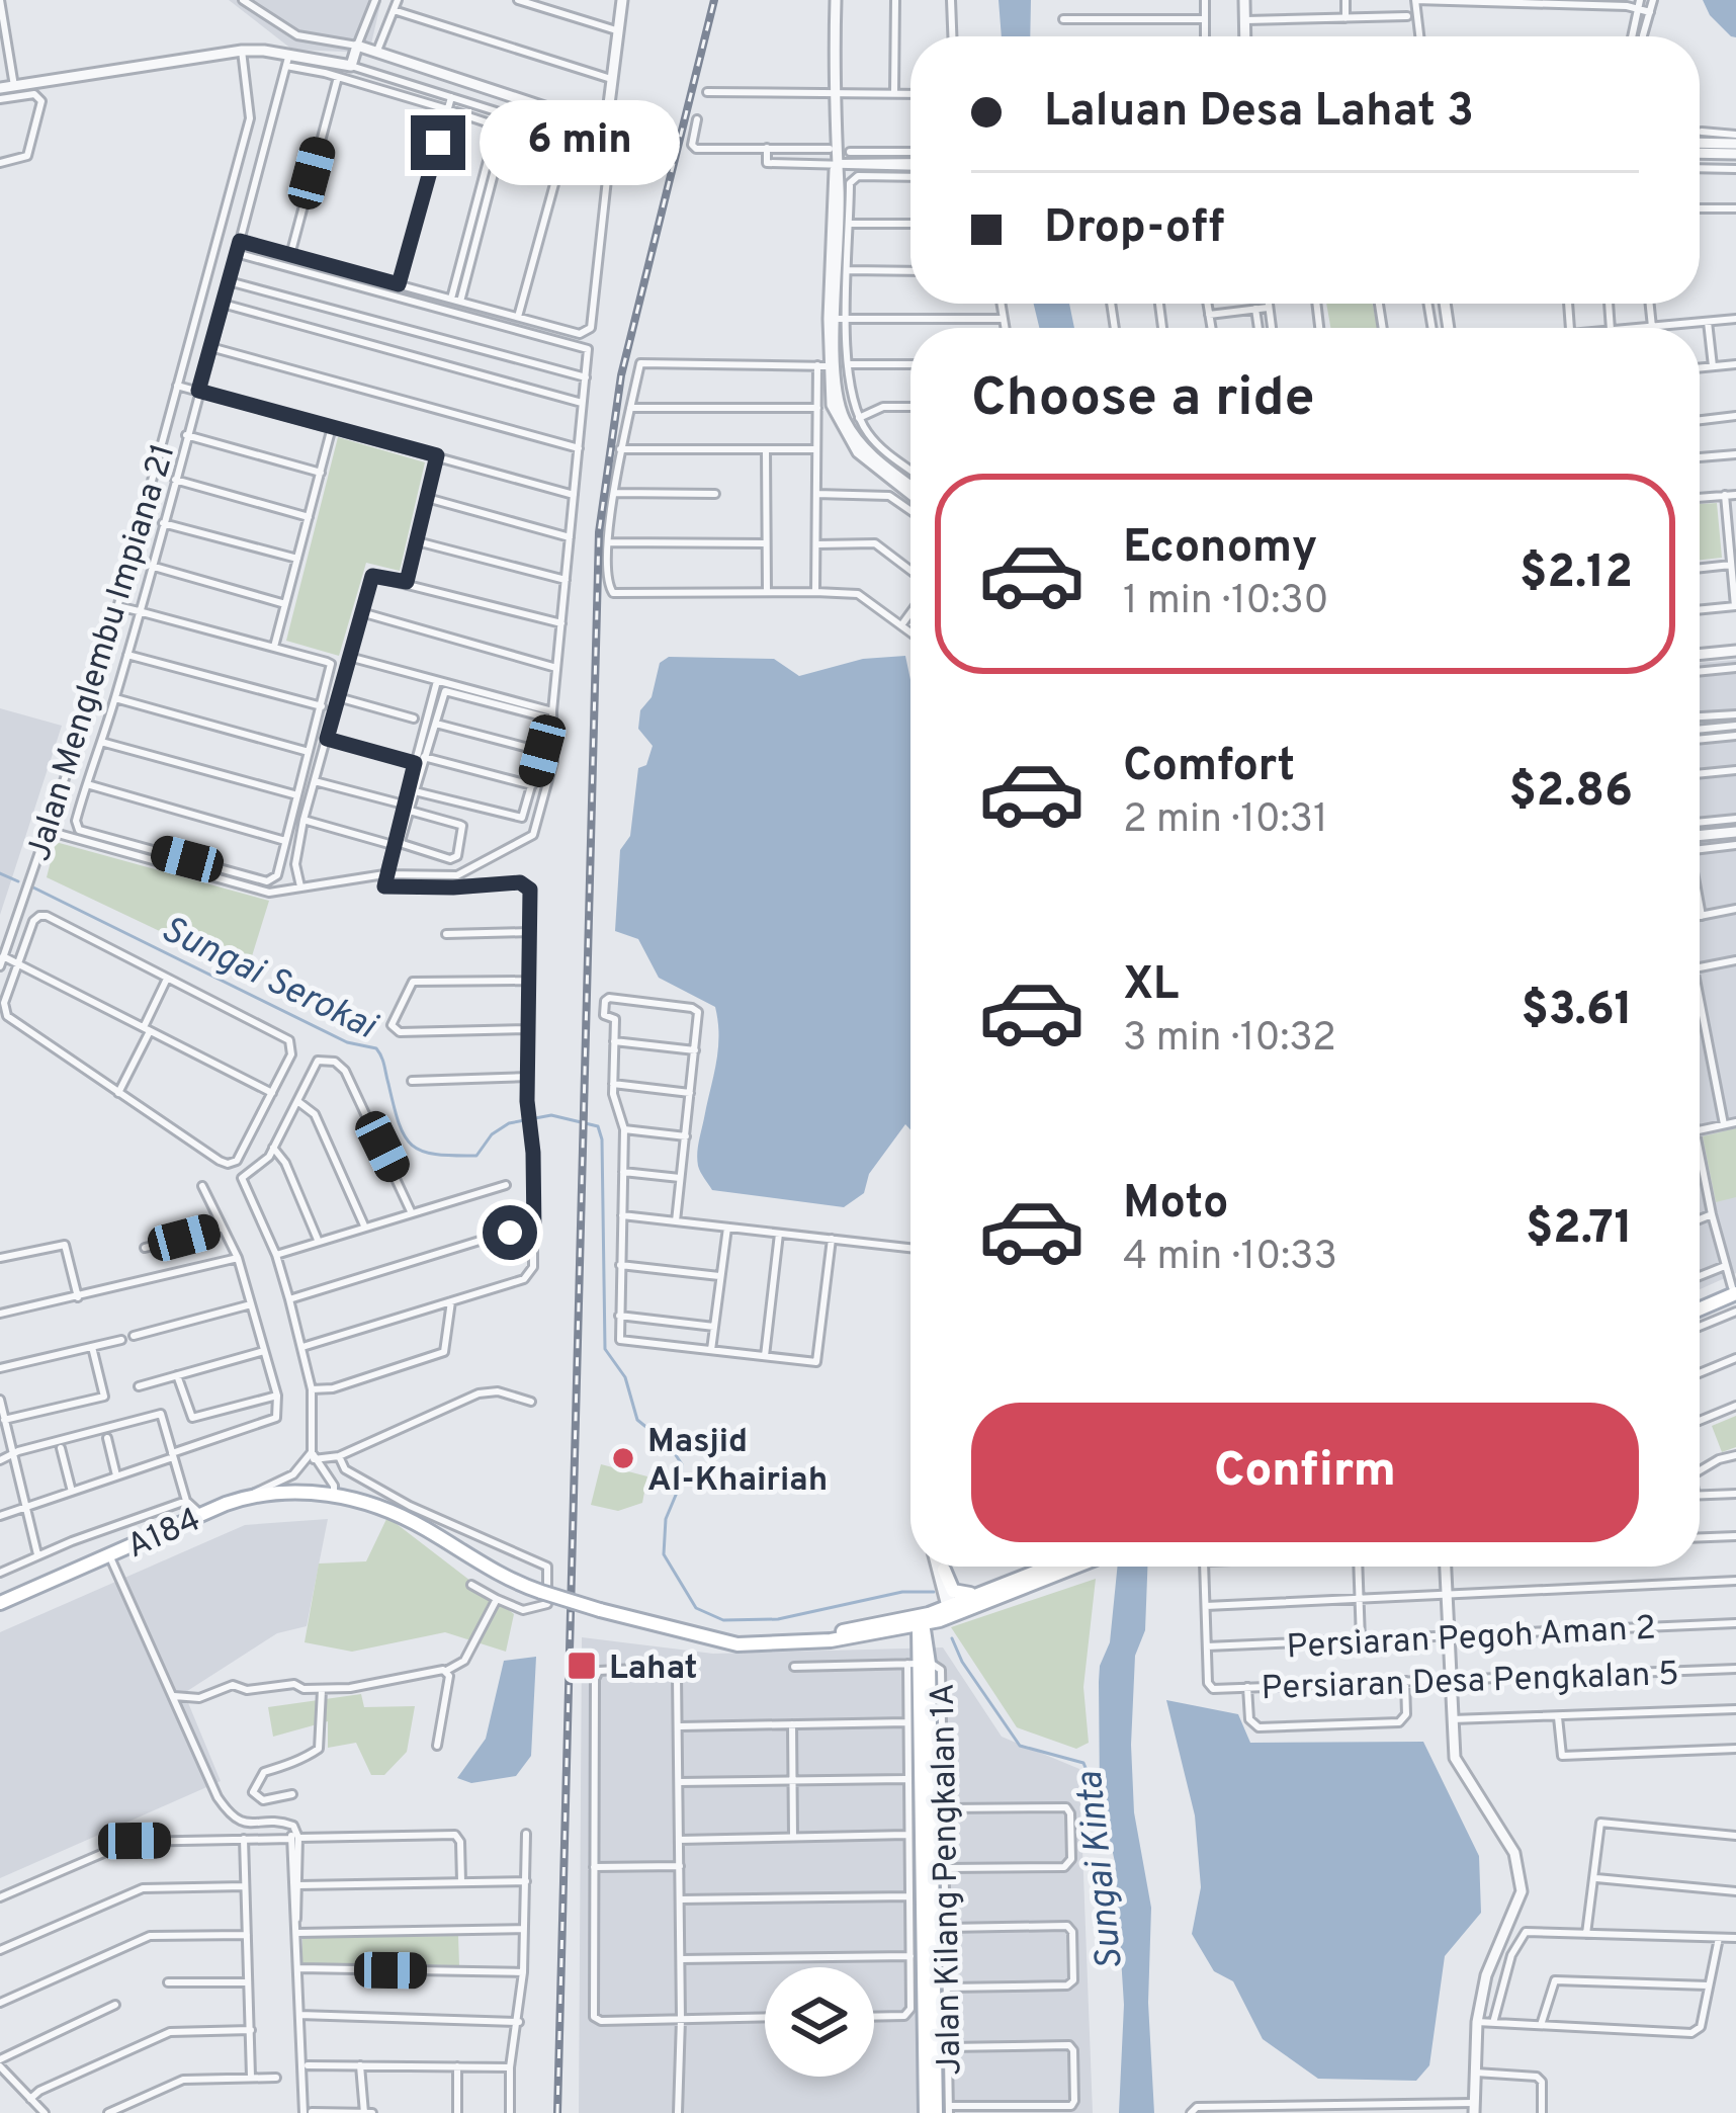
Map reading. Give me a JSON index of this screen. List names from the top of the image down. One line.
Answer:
{"streets":{"main road":["A184"],"street":["Jalan Menglembu Impiana 21","Persiaran Pegoh Aman 2","Persiaran Desa Pengkalan 5","Jalan Kilang Pengkalan 1A"]},"crossings":[["Persiaran Pegoh Aman 2","Persiaran Desa Pengkalan 5"]],"water":["Sungai Serokai","Sungai Kinta"],"places":{"other":["Masjid Al-Khairiah"],"transit":["Lahat"]},"page":{"banner":["Laluan Desa Lahat 3","Drop-off"],"bubble":"6 min","heading":"Choose a ride","list":[{"name":"Economy","note":"1 min · 10:30","value":"$2.12"},{"name":"Comfort","note":"2 min · 10:31","value":"$2.86"},{"name":"XL","note":"3 min · 10:32","value":"$3.61"},{"name":"Moto","note":"4 min · 10:33","value":"$2.71"}],"buttons":"Confirm"}}
